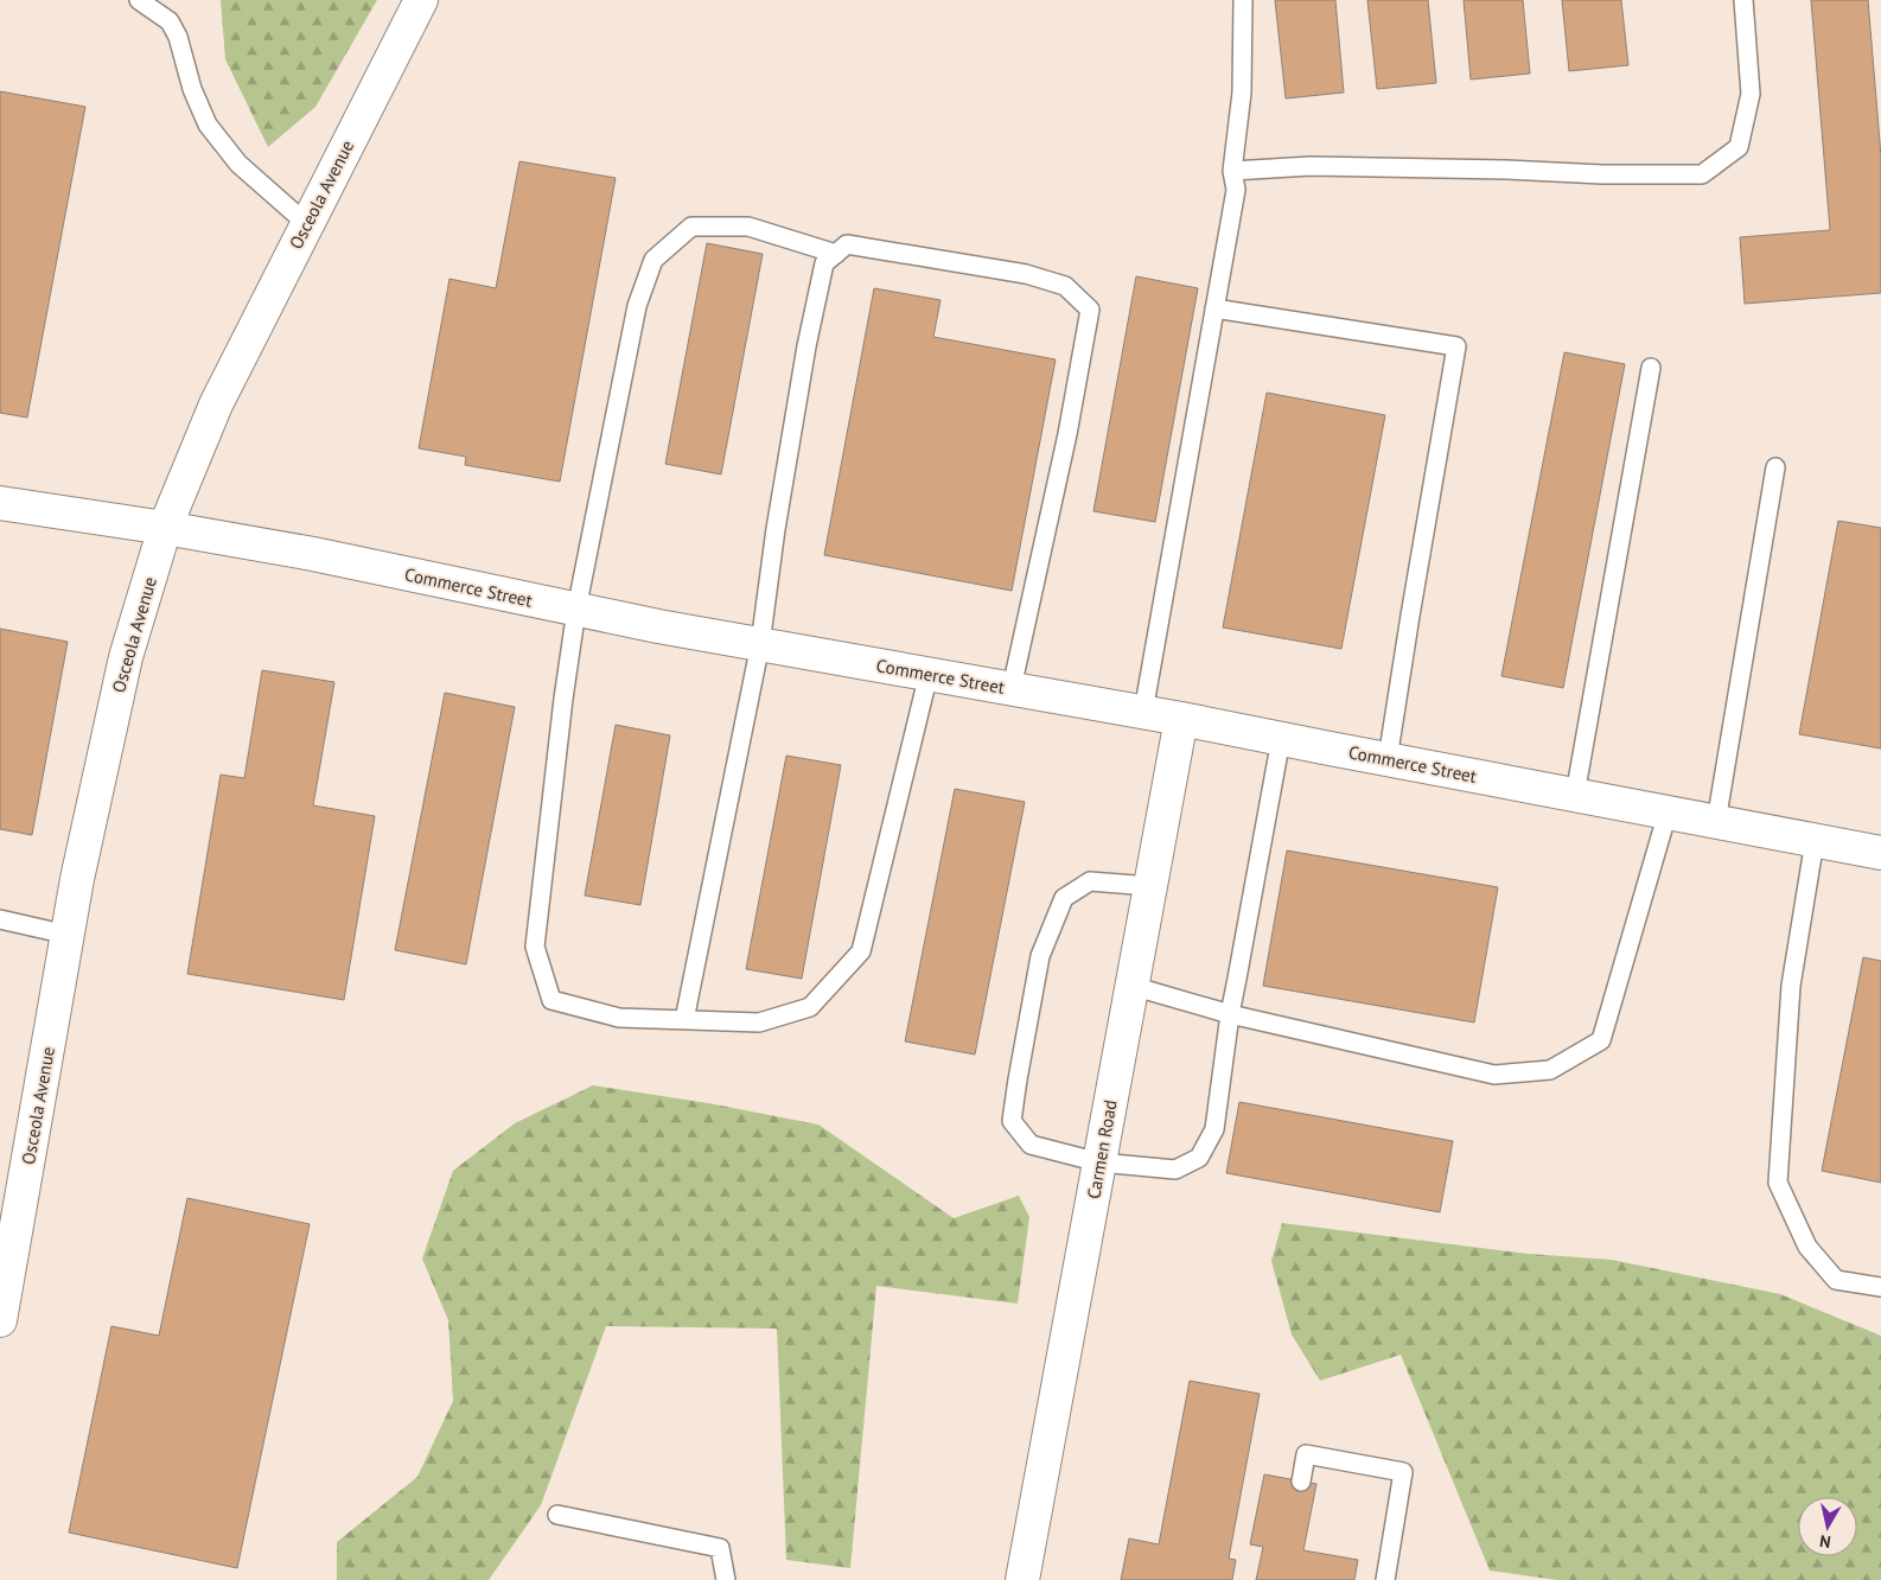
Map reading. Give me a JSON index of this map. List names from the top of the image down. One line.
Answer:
{"streets":{"street":["Osceola Avenue","Commerce Street","Carmen Road"]},"crossings":[["Osceola Avenue","Commerce Street"],["Commerce Street","Carmen Road"]],"north":"bottom"}
